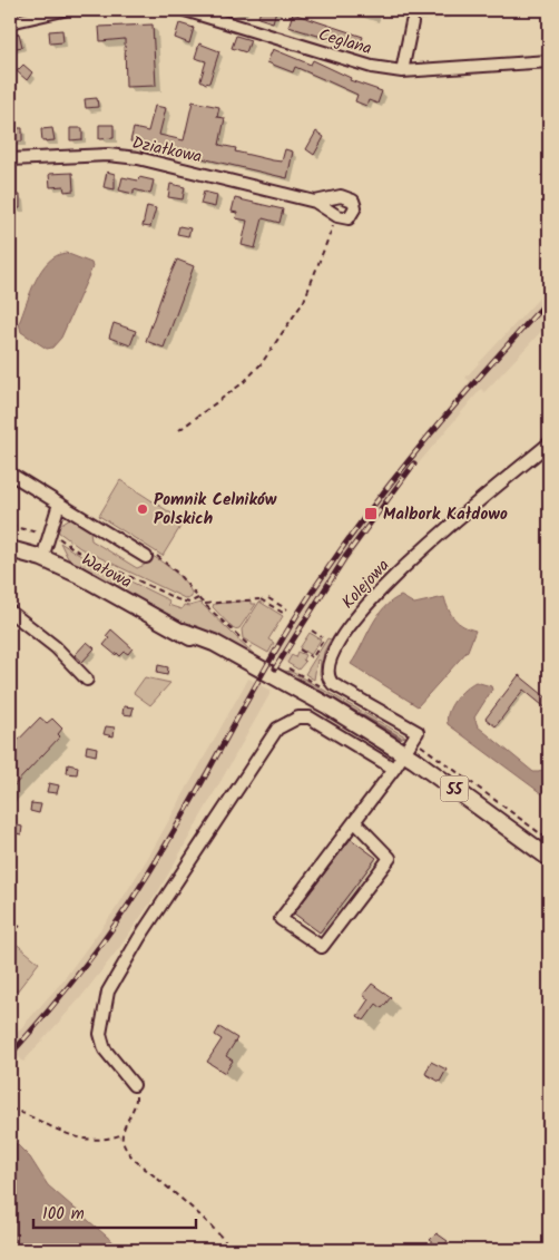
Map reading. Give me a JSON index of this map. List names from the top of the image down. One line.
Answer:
{"streets":{"main road":["Wałowa","55"],"street":["Ceglana","Działkowa","Kolejowa"]},"crossings":[["Wałowa","Kolejowa"],["Wałowa","55"],["Kolejowa","55"]],"places":{"other":["Pomnik Celników Polskich"],"transit":["Malbork Kałdowo"]},"scale_bar":"100 m"}
